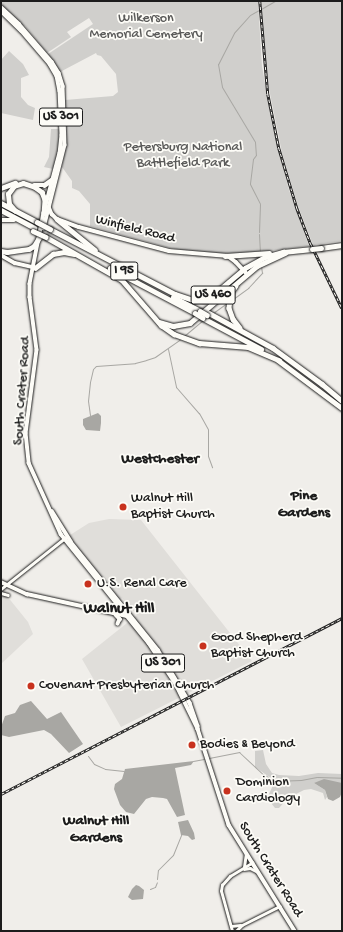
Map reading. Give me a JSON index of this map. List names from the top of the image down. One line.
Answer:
{"streets":{"highway":["I 95","US 460"],"main road":["US 301","Winfield Road","South Crater Road"]},"crossings":[["I 95","US 460"]],"districts":["Westchester","Pine Gardens","Walnut Hill","Walnut Hill Gardens"],"parks":["Wilkerson Memorial Cemetery","Petersburg National Battlefield Park"],"places":["Walnut Hill Baptist Church","U.S. Renal Care","Good Shepherd Baptist Church","Covenant Presbyterian Church","Bodies & Beyond","Dominion Cardiology"]}
